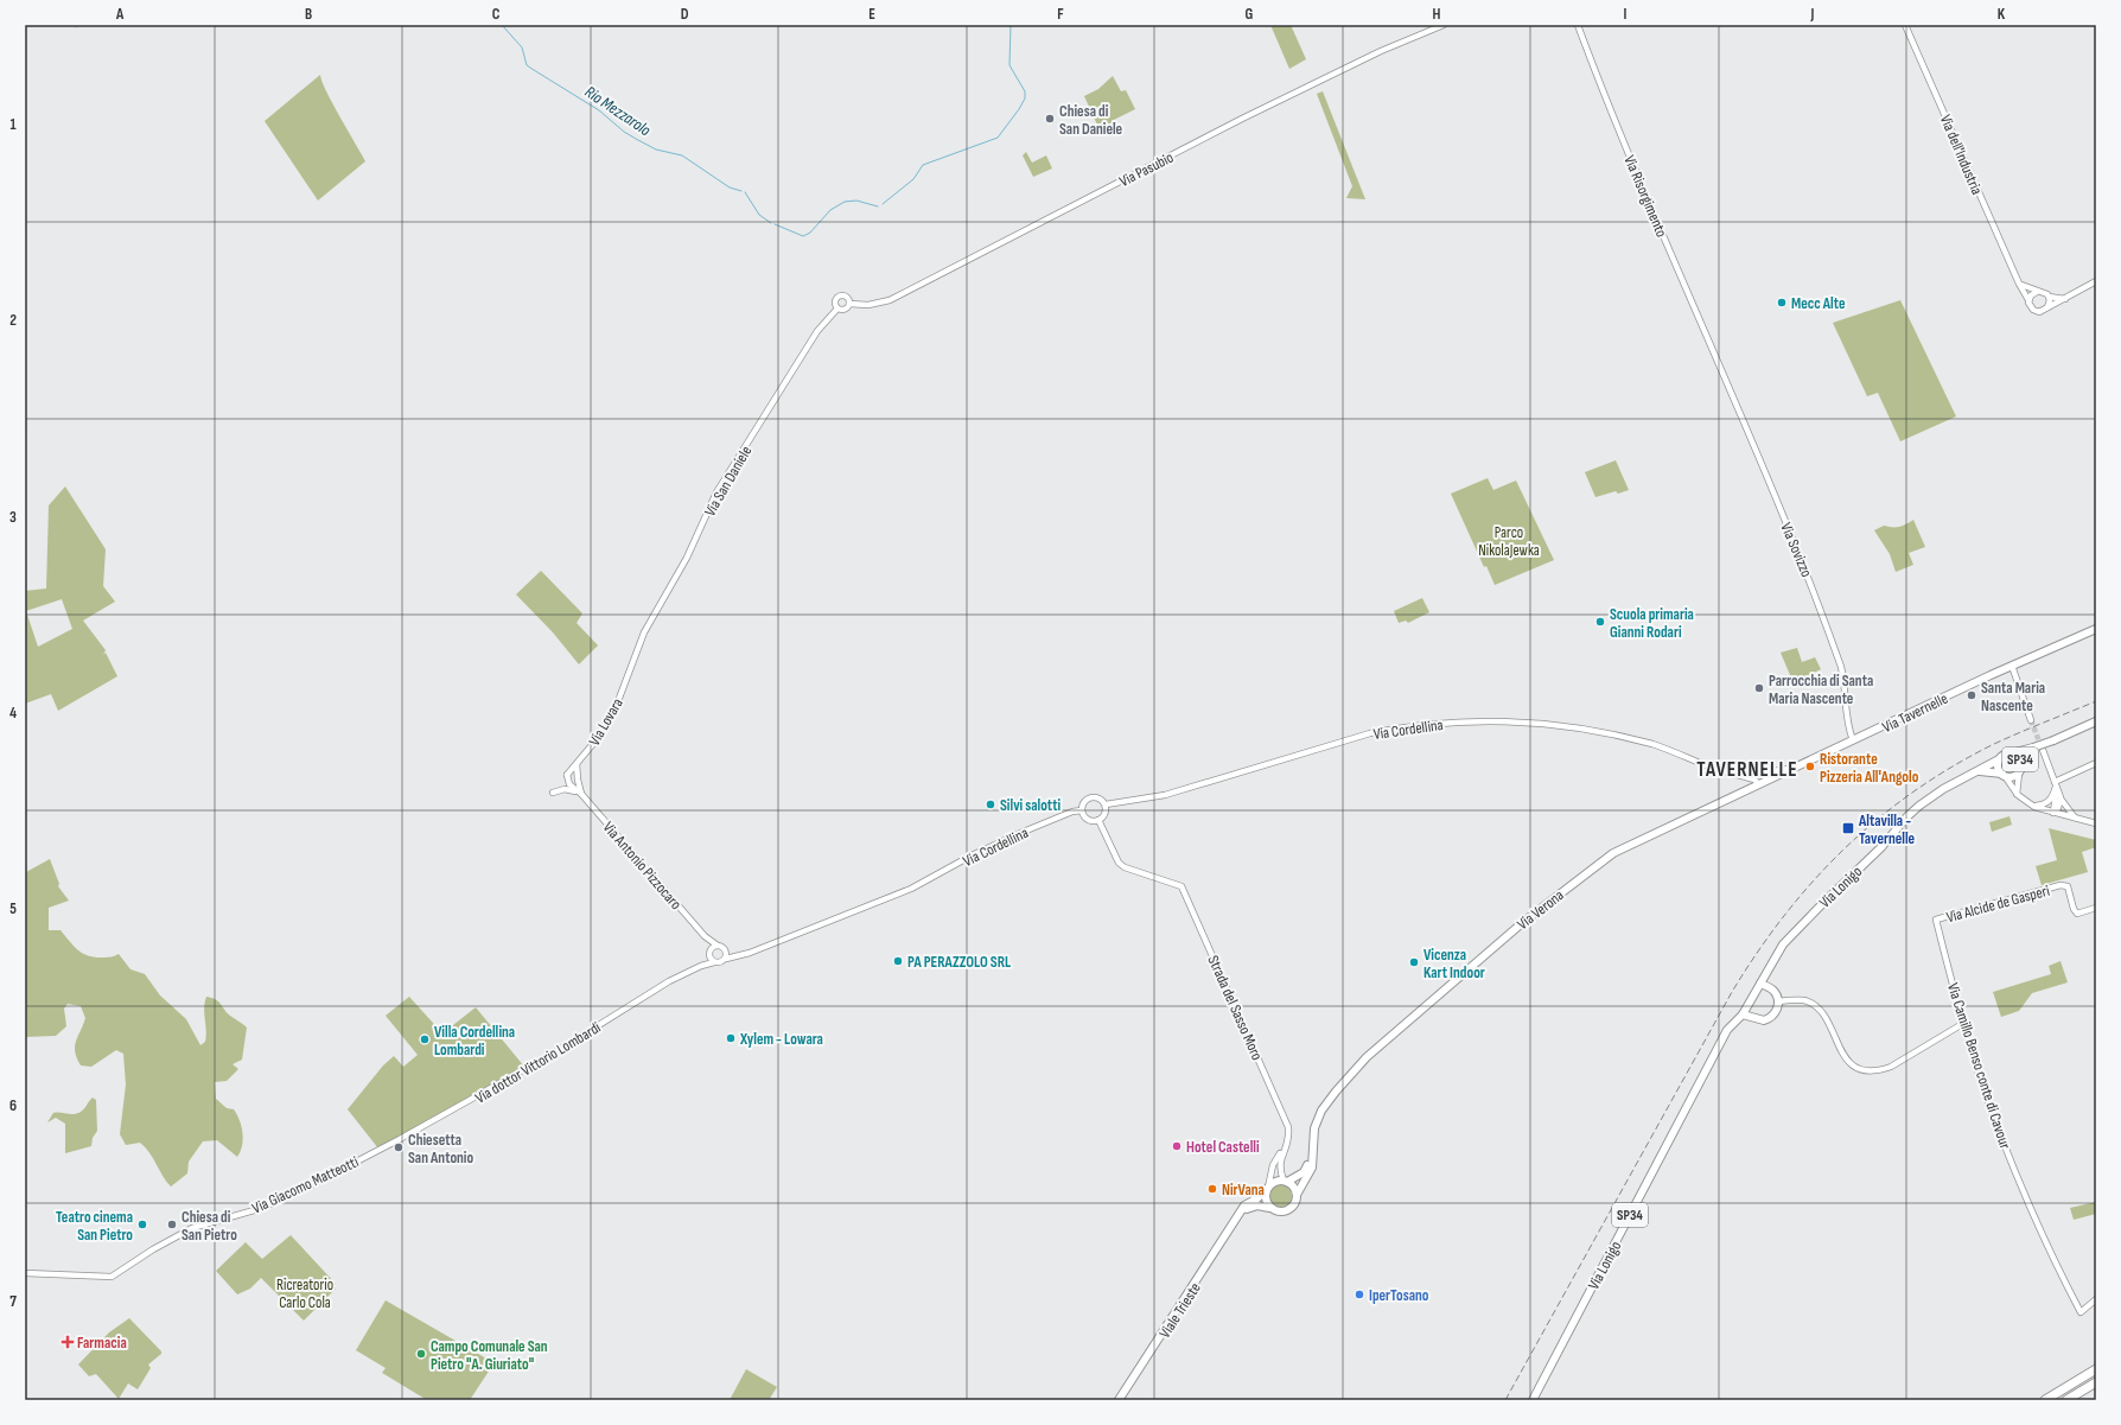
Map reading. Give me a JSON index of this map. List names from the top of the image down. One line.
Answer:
{"streets":{"main road":["Via Tavernelle","SP34","Via Lonigo","Via Verona","Viale Trieste"],"street":["Via dell'Industria","Via Pasubio","Via Risorgimento","Via San Daniele","Via Sovizzo","Via Lovara","Via Cordellina","Via Antonio Pizzocaro","Via Alcide de Gasperi","Strada del Sasso Moro","Via dottor Vittorio Lombardi","Via Camillo Benso conte di Cavour","Via Giacomo Matteotti"]},"crossings":[["Via Pasubio","Via San Daniele"],["Via Risorgimento","Via Sovizzo"],["Via San Daniele","Via Lovara"],["Via Sovizzo","Via Tavernelle"],["Via Tavernelle","Via Cordellina"],["Via Tavernelle","Via Verona"],["Via Lovara","Via Antonio Pizzocaro"],["Via Cordellina","Via Verona"],["Via Cordellina","Strada del Sasso Moro"],["SP34","Via Lonigo"],["Via Antonio Pizzocaro","Via dottor Vittorio Lombardi"],["Via Alcide de Gasperi","Via Camillo Benso conte di Cavour"],["Via Verona","Viale Trieste"],["Via dottor Vittorio Lombardi","Via Giacomo Matteotti"]],"districts":["TAVERNELLE"],"water":["Rio Mezzarolo"],"parks":["Parco NikolaJewka","Ricreatorio Carlo Cola"],"places":{"other":["Chiesa di San Daniele","Mecc Alte","Scuola primaria Gianni Rodari","Parrocchia di Santa Maria Nascente","Santa Maria Nascente","Ristorante Pizzeria All'Angolo","Silvi salotti","PA PERAZZOLO SRL","Vicenza Kart Indoor","Xylem - Lowara","Villa Cordellina Lombardi","Hotel Castelli","Chiesetta San Antonio","NirVana","Teatro cinema San Pietro","Chiesa di San Pietro","IperTosano","Campo Comunale San Pietro \"A. Giuriato\""],"transit":["Altavilla - Tavernelle"],"health":["Farmacia"]},"grid":{"columns":["A","B","C","D","E","F","G","H","I","J","K"],"rows":["1","2","3","4","5","6","7"]}}
